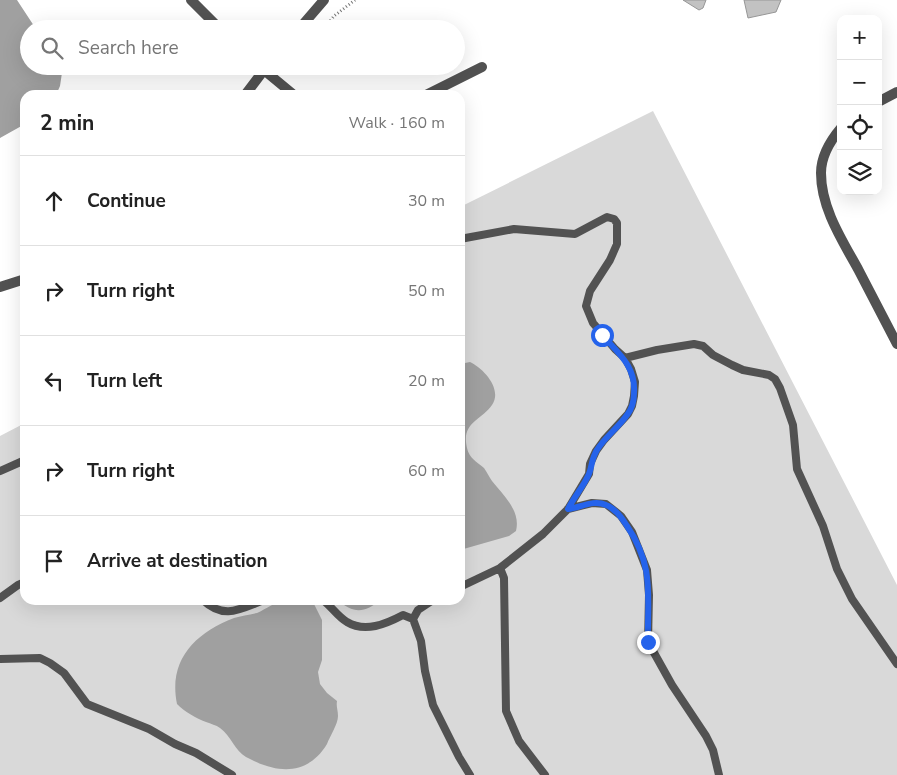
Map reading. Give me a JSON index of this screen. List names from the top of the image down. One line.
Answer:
{"page":{"map_buttons":["+","−"],"search":"Search here","heading":["2 min","Walk · 160 m"],"list":[["Continue","30 m"],["Turn right","50 m"],["Turn left","20 m"],["Turn right","60 m"],"Arrive at destination"]}}
